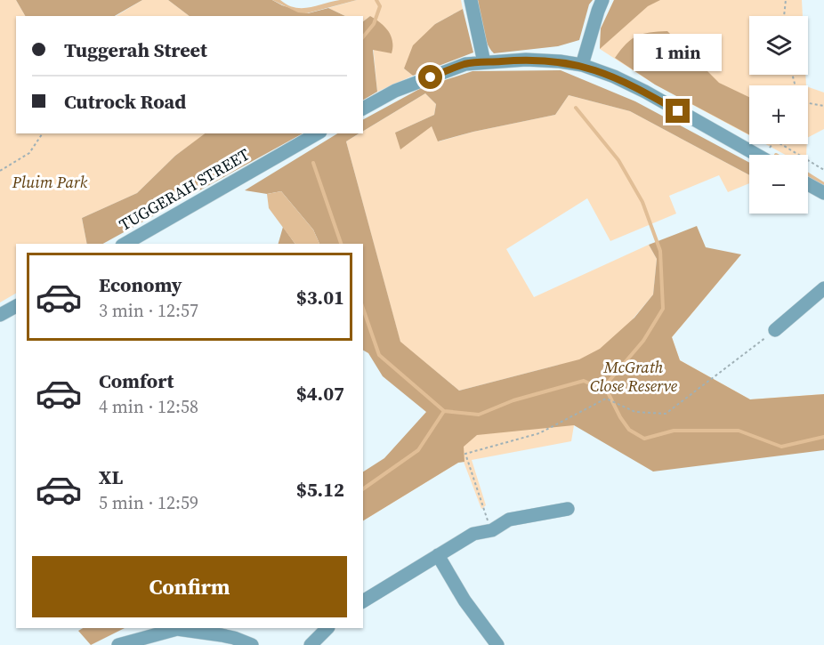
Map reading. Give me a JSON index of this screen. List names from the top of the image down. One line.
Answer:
{"streets":{"street":["TUGGERAH STREET"]},"parks":["Pluim Park","McGrath Close Reserve"],"page":{"map_buttons":["+","−"],"banner":["Tuggerah Street","Cutrock Road"],"bubble":"1 min","list":[{"name":"Economy","note":"3 min · 12:57","value":"$3.01"},{"name":"Comfort","note":"4 min · 12:58","value":"$4.07"},{"name":"XL","note":"5 min · 12:59","value":"$5.12"}],"buttons":"Confirm"}}
